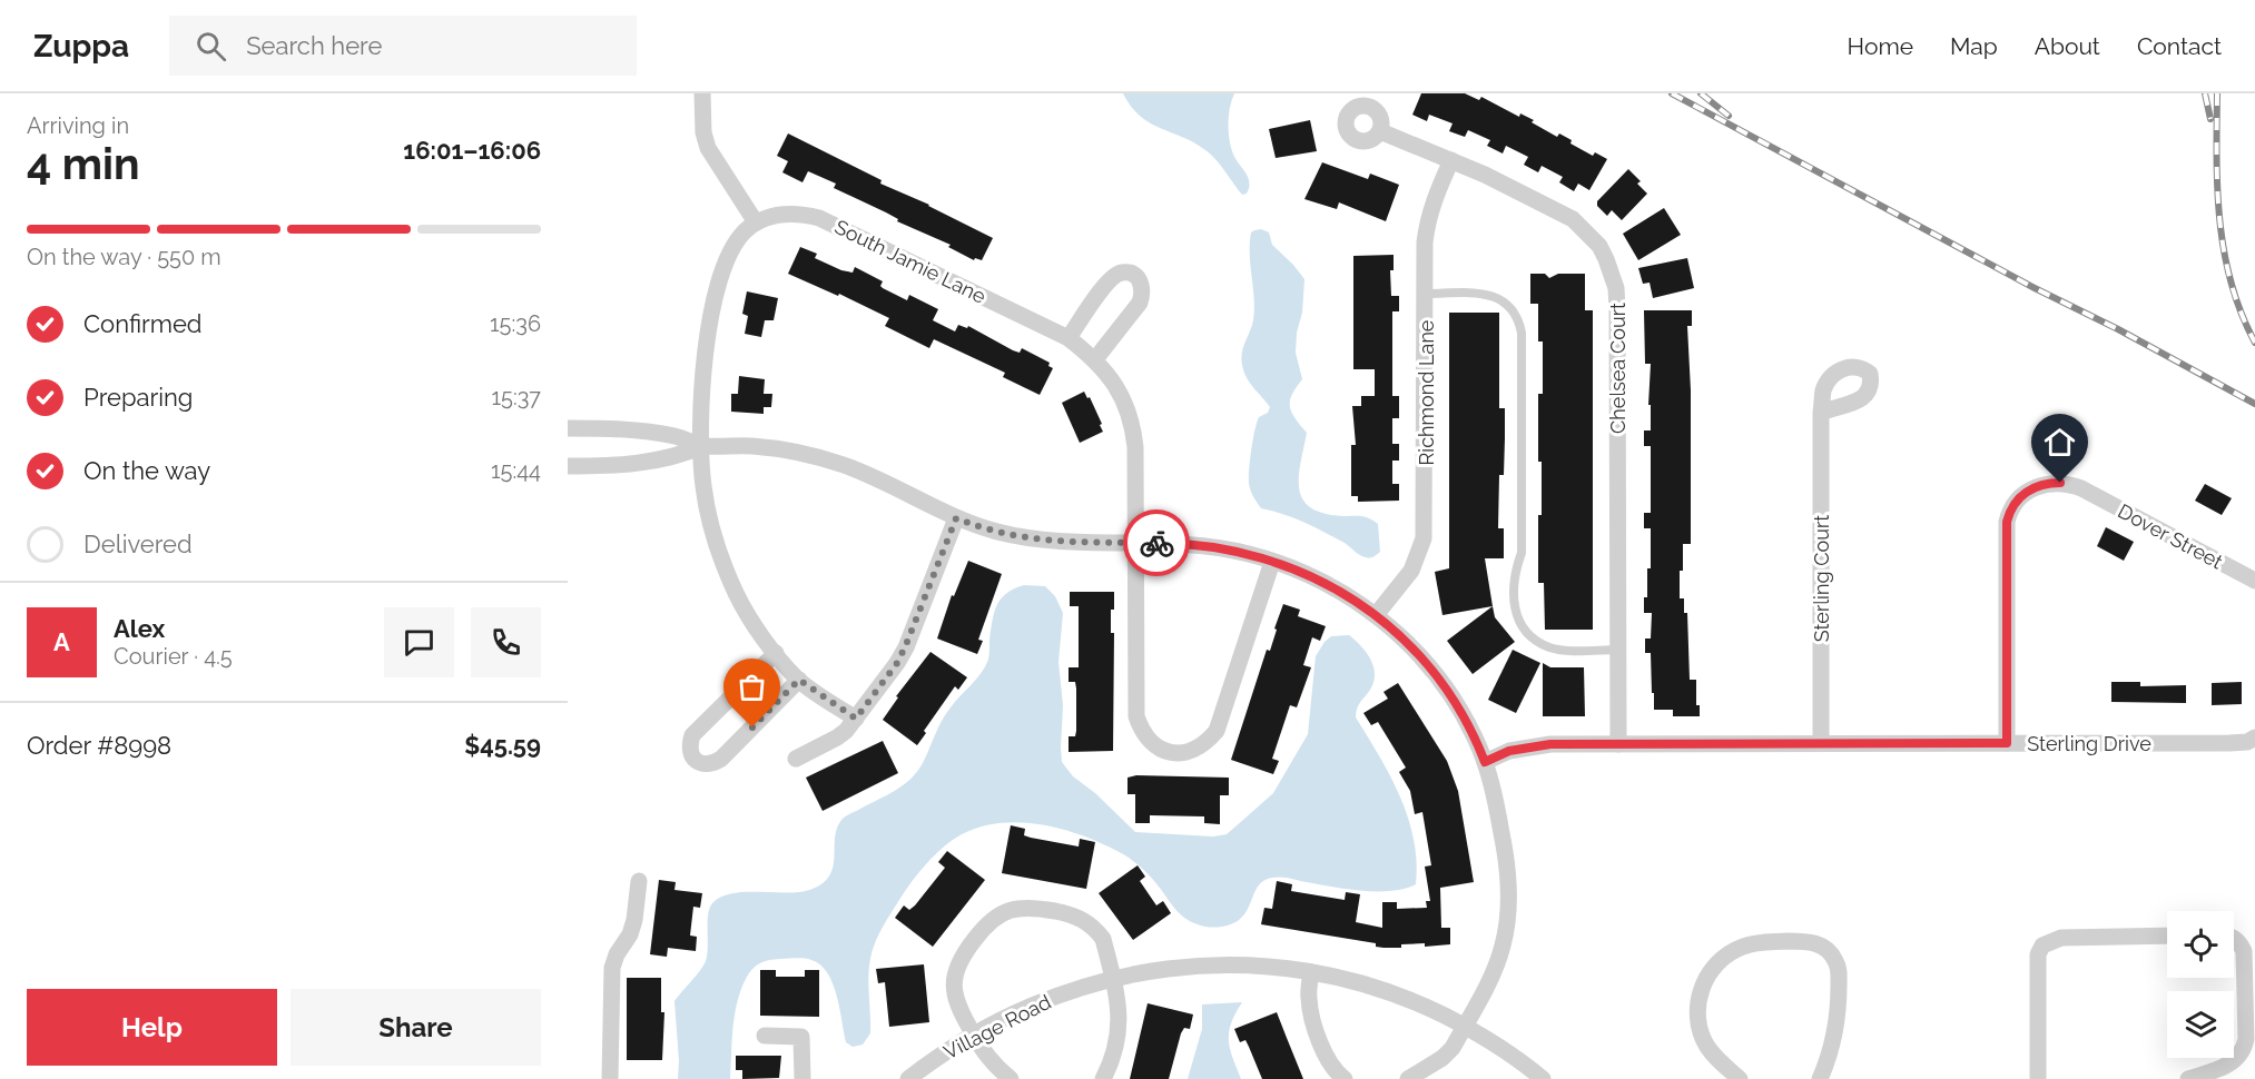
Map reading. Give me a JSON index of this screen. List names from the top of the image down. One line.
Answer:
{"streets":{"street":["South Jamie Lane","Chelsea Court","Richmond Lane","Dover Street","Sterling Court","Sterling Drive","Village Road"]},"crossings":[["Chelsea Court","Richmond Lane"],["Chelsea Court","Sterling Drive"],["Dover Street","Sterling Drive"],["Sterling Court","Sterling Drive"]],"page":{"header":"Zuppa","search":"Search here","nav":["Home","Map","About","Contact"],"heading":["4 min","Arriving in","16:01–16:06"],"panel":["Alex","Courier · 4.5","Order #8998","$45.59"],"bar":"On the way · 550 m","list":[["Confirmed","15:36"],["Preparing","15:37"],["On the way","15:44"],"Delivered"],"round":"A","buttons":["Help","Share"]}}
